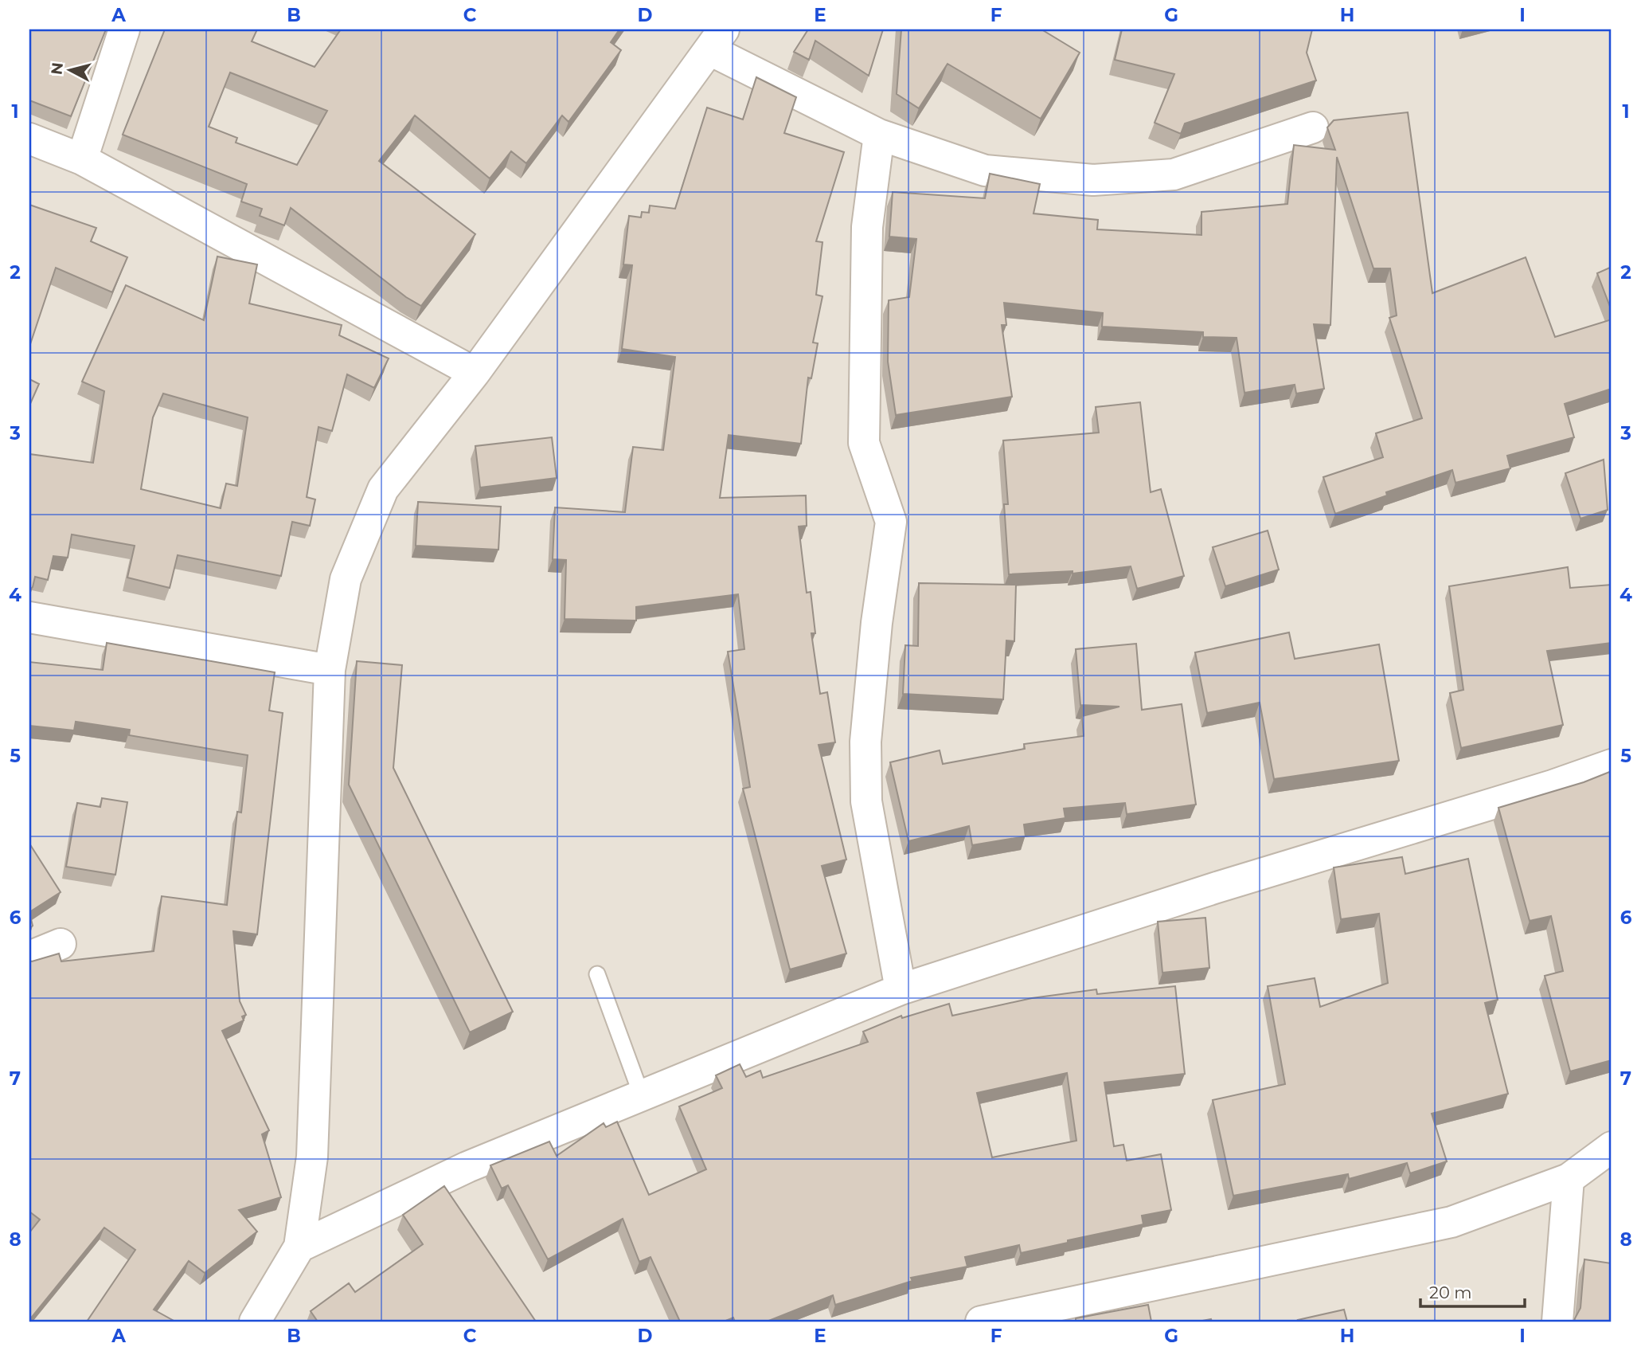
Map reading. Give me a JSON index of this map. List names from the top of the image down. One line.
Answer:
{"scale_bar":"20 m","north":"left","grid":{"columns":["A","B","C","D","E","F","G","H","I"],"rows":["1","2","3","4","5","6","7","8"]}}
